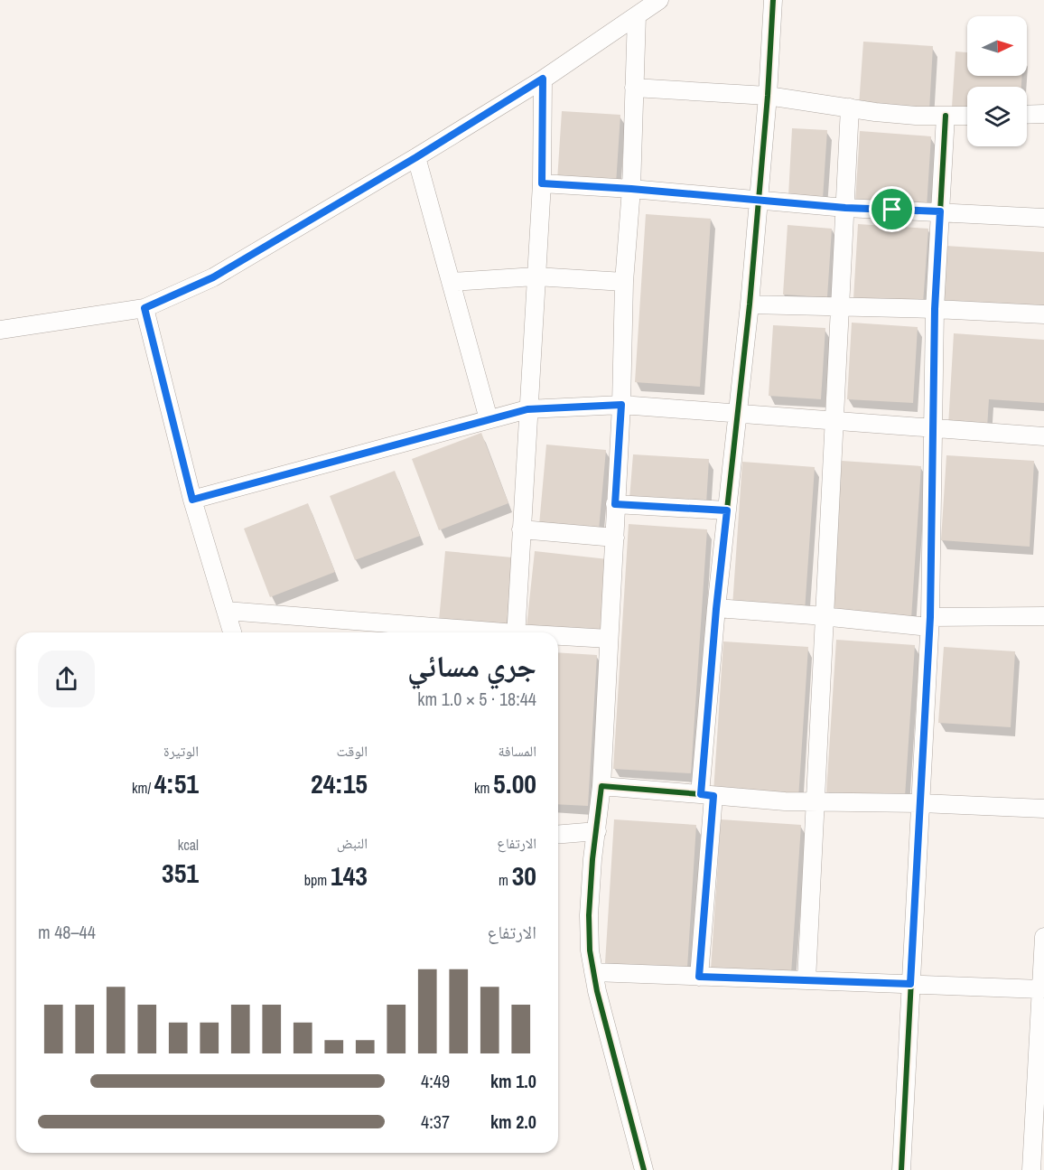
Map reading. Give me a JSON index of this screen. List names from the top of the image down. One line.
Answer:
{"north":"right","page":{"heading":["جري مسائي","18:44 · 5 × 1.0 km"],"stats":[["المسافة","5.00 km"],["الوقت","24:15"],["الوتيرة","4:51 /km"],["الارتفاع","30 m"],["النبض","143 bpm"],["kcal","351"]],"chart":["الارتفاع","44–48 m"],"list":[{"name":"1.0 km","note":"4:49"},{"name":"2.0 km","note":"4:37"}]}}
